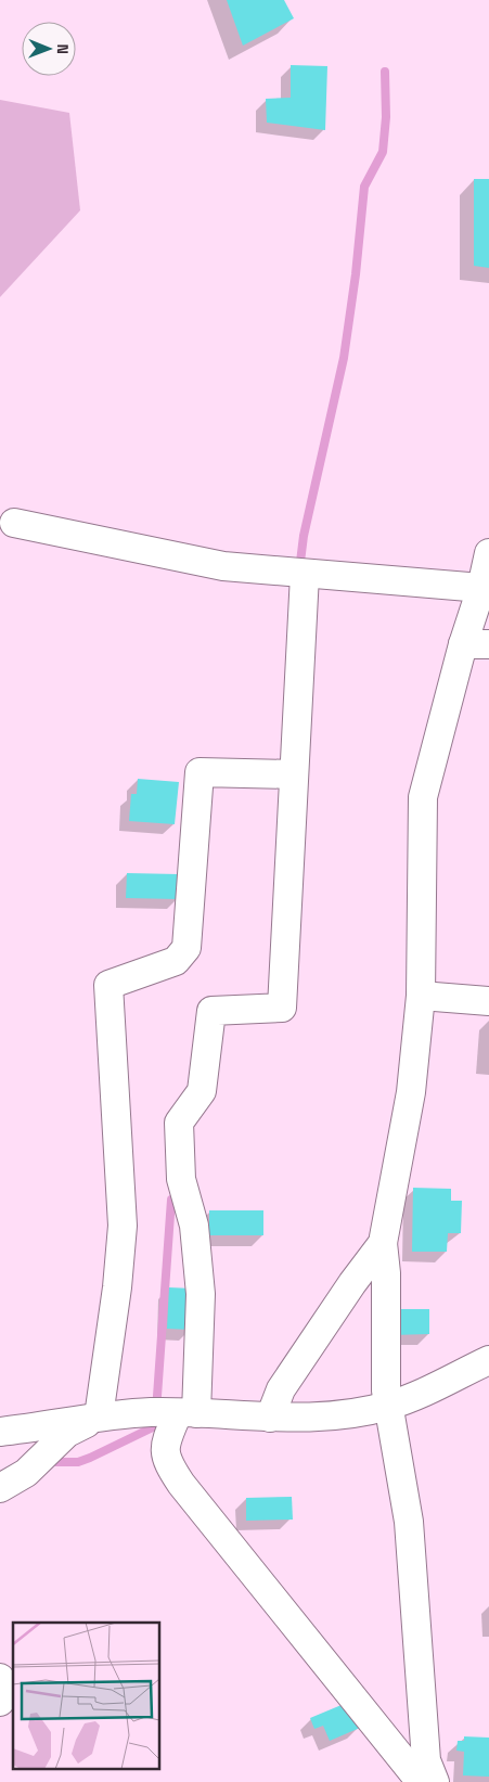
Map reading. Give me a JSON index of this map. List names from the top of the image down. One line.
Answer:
{"north":"right"}
